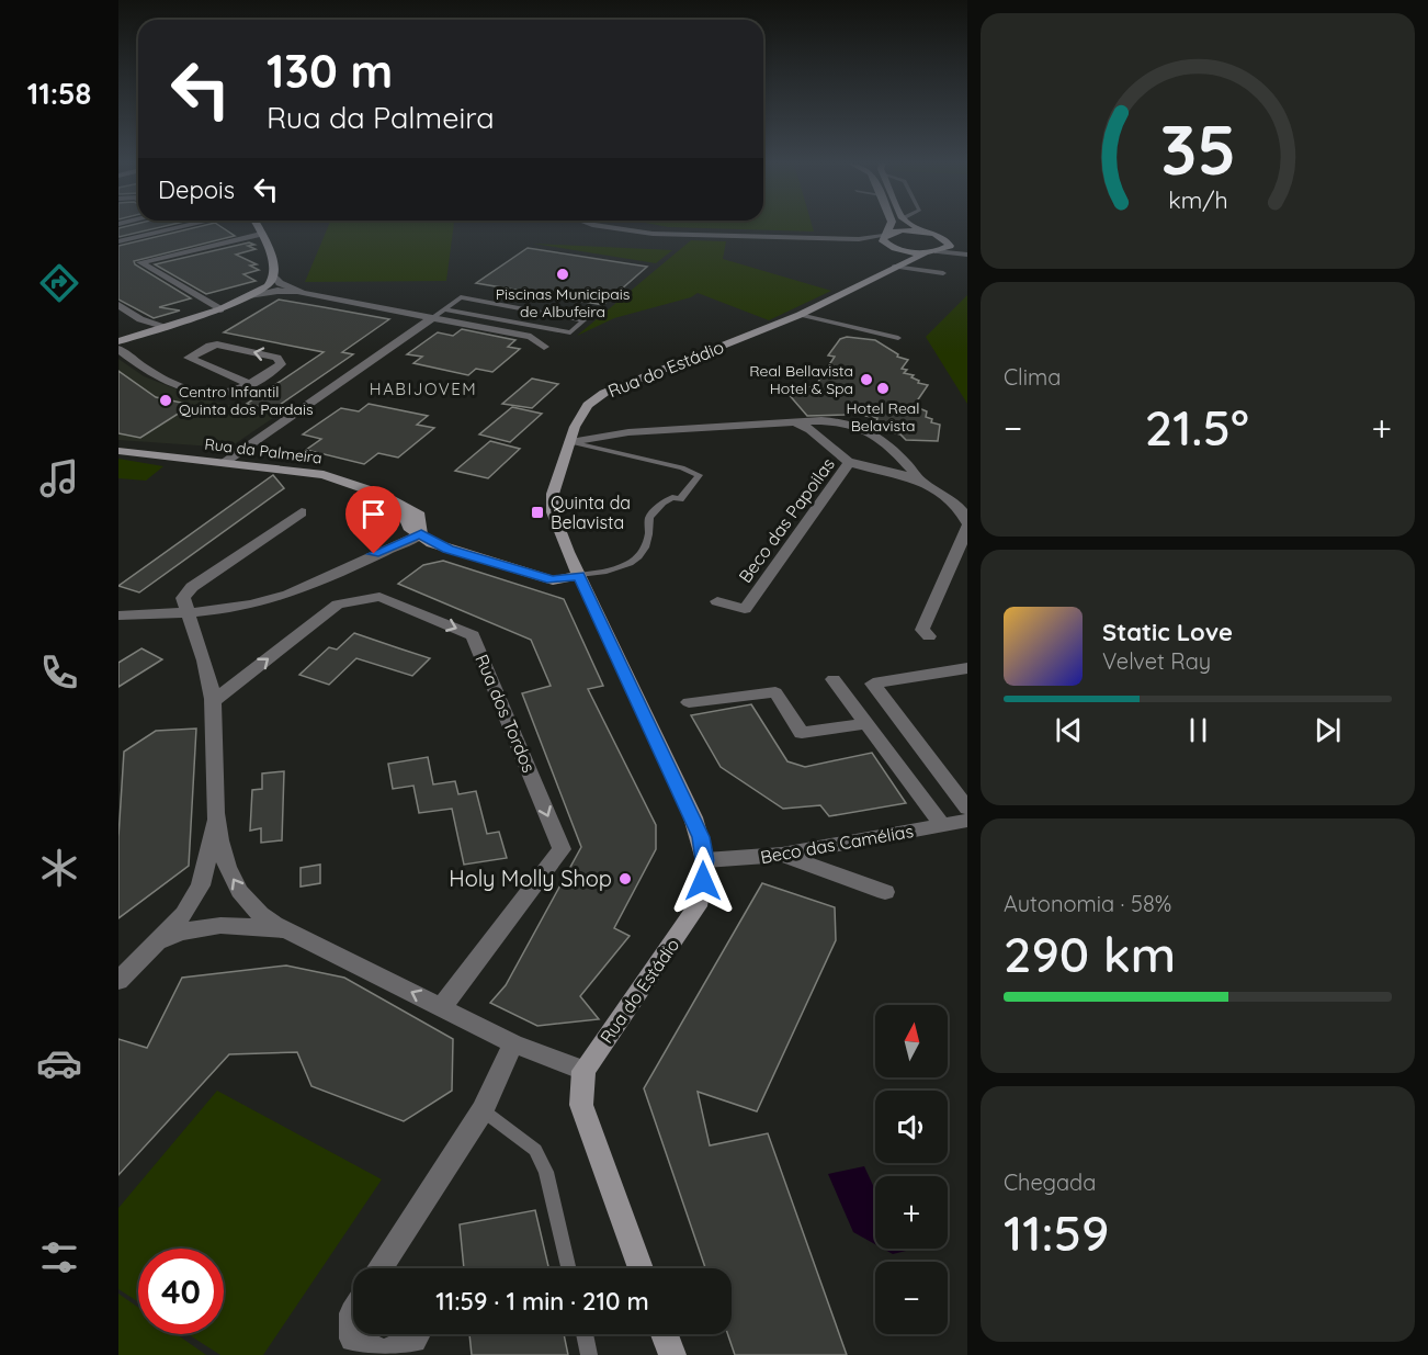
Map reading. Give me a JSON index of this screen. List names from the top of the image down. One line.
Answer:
{"streets":{"street":["Rua do Estádio","Rua da Palmeira","Beco das Papoilas","Rua dos Tordos","Beco das Camélias"]},"crossings":[["Rua do Estádio","Rua da Palmeira"],["Rua do Estádio","Beco das Camélias"]],"districts":["HABIJOVEM"],"places":{"other":["Piscinas Municipais de Albufeira","Real Bellavista Hotel & Spa","Hotel Real Belavista","Centro Infantil Quinta dos Pardais","Holy Molly Shop"],"transit":["Quinta da Belavista"]},"north":"top","page":{"tabs":"11:58","turn":["130 m","Rua da Palmeira"],"then":"Depois","tile":["Clima",["Autonomia · 58%","290 km"],["Chegada","11:59"]],"heat":["−","21.5°","+"],"song":["Static Love","Velvet Ray"],"map_buttons":["+","−"],"limit":"40","trip":"11:59 · 1 min · 210 m","gauge":["35","km/h"]}}
